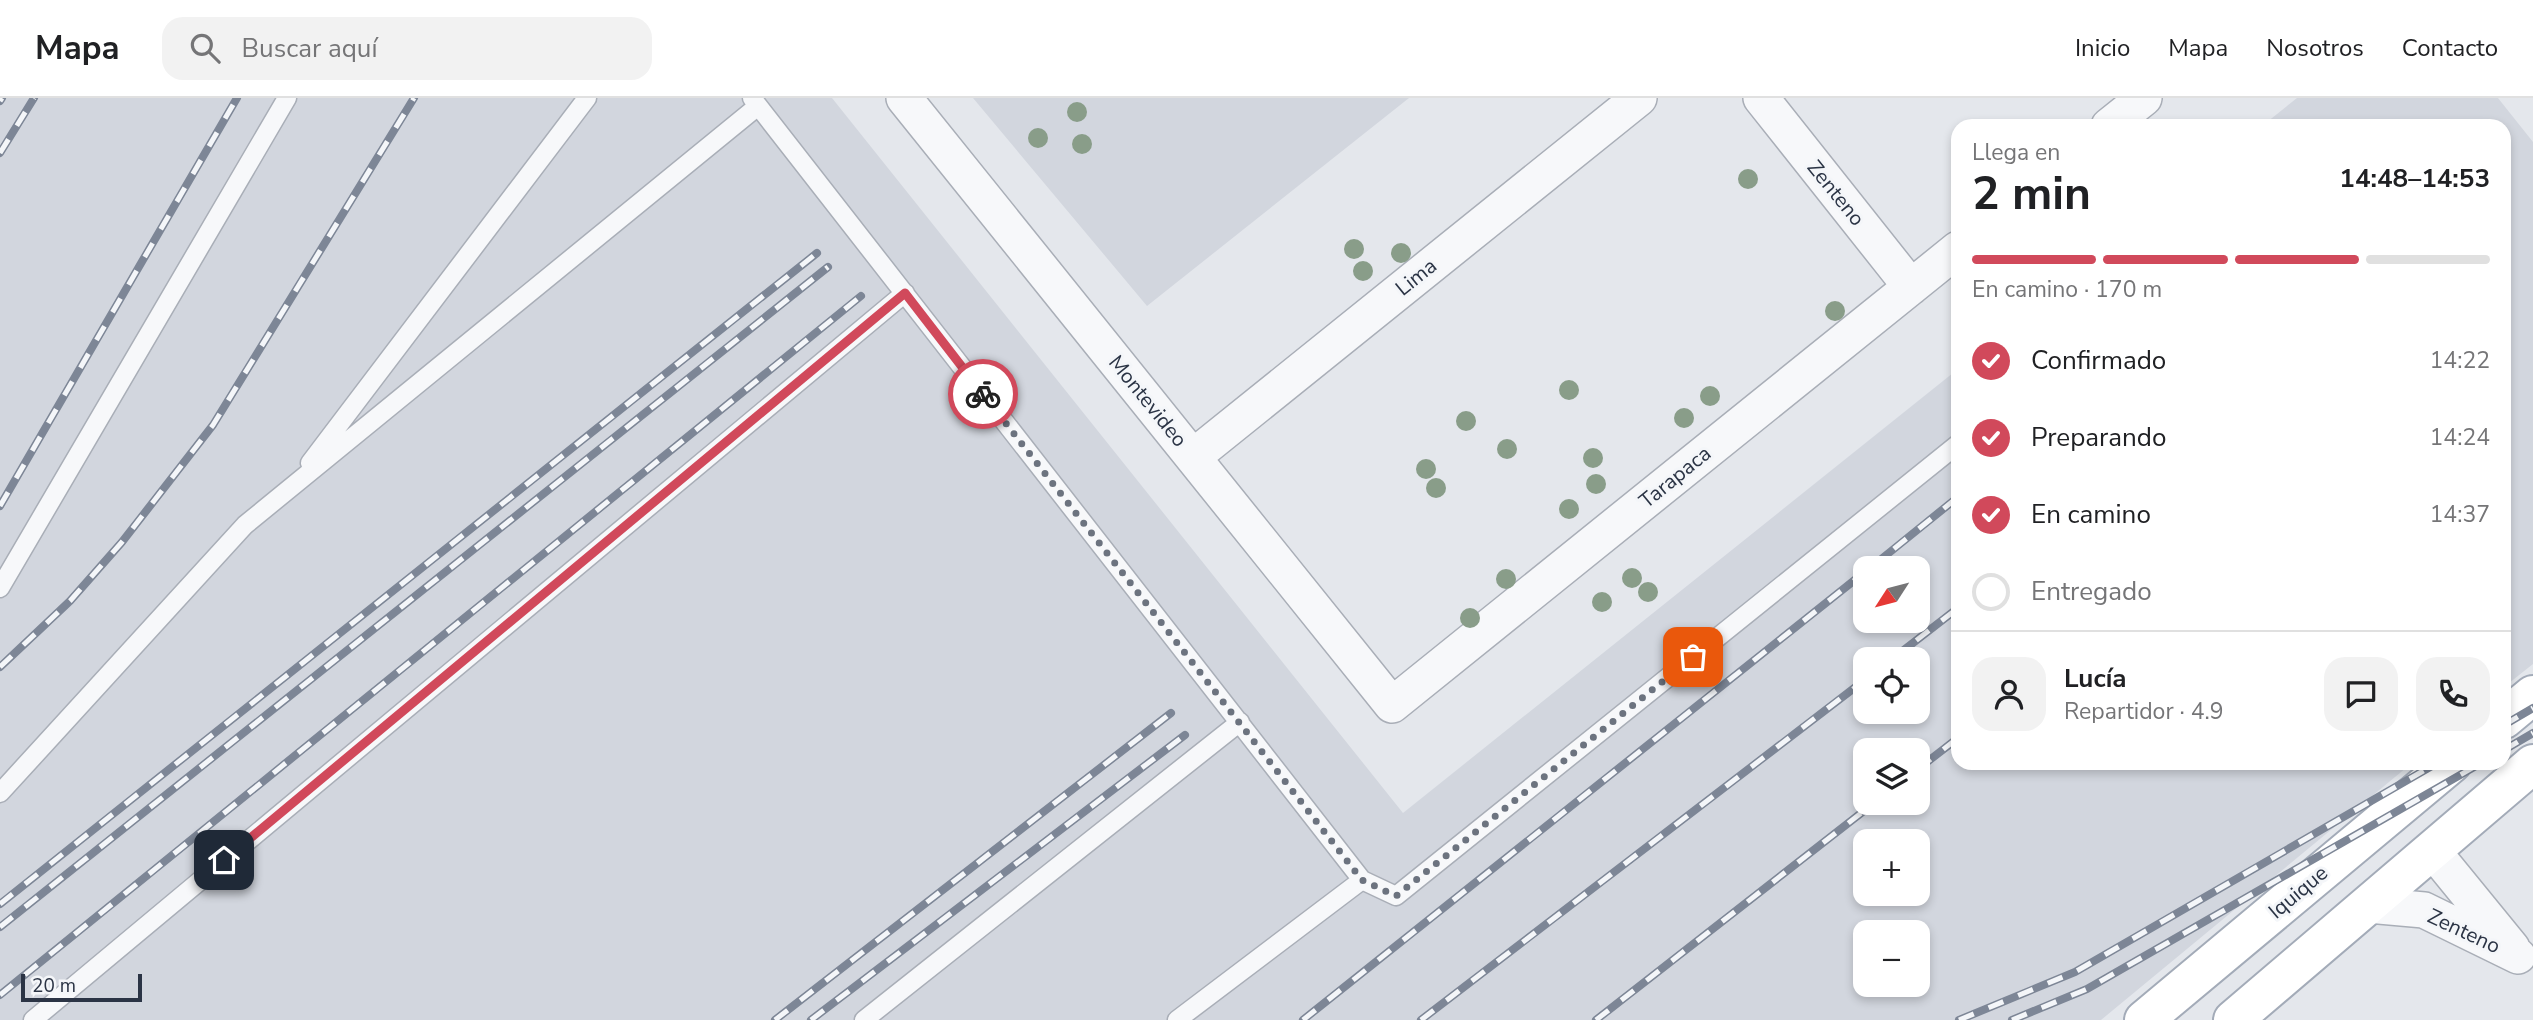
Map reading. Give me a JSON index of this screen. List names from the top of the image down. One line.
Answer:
{"streets":{"main road":["Iquique"],"street":["Zenteno","Lima","Montevideo","Tarapaca"]},"crossings":[["Zenteno","Tarapaca"],["Lima","Montevideo"],["Montevideo","Tarapaca"]],"scale_bar":"20 m","north":"bottom left","page":{"header":"Mapa","search":"Buscar aquí","nav":["Inicio","Mapa","Nosotros","Contacto"],"heading":["2 min","Llega en","14:48–14:53"],"panel":["Lucía","Repartidor · 4.9"],"bar":"En camino · 170 m","list":[["Confirmado","14:22"],["Preparando","14:24"],["En camino","14:37"],"Entregado"],"map_buttons":["+","−"],"scale":"20 m"}}
